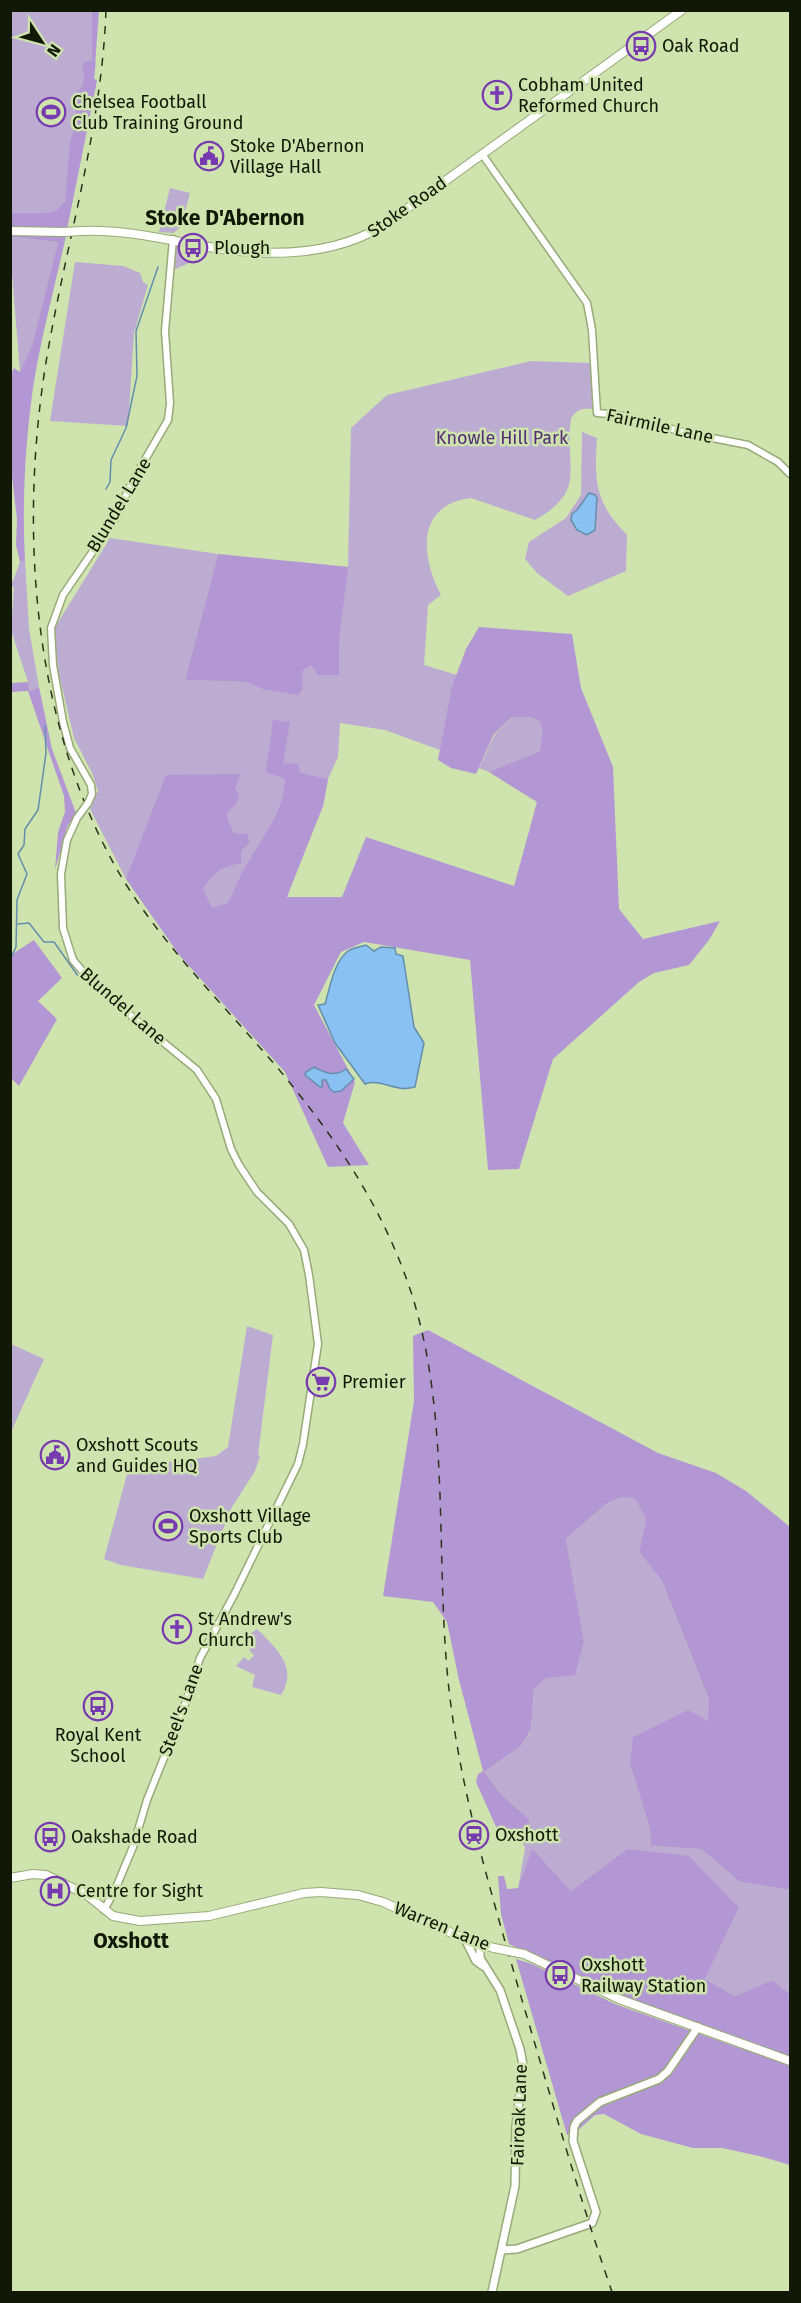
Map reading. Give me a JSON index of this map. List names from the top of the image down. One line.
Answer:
{"streets":{"main road":["Stoke Road","Warren Lane","Fairoak Lane"],"street":["Fairmile Lane","Blundel Lane","Steel's Lane"]},"crossings":[["Stoke Road","Fairmile Lane"],["Stoke Road","Blundel Lane"],["Blundel Lane","Steel's Lane"],["Steel's Lane","Warren Lane"],["Warren Lane","Fairoak Lane"]],"districts":["Stoke D'Abernon","Oxshott"],"parks":["Knowle Hill Park"],"places":{"bus stop":["Oak Road","Plough","Royal Kent School","Oakshade Road","Oxshott Railway Station"],"church":["Cobham United Reformed Church","St Andrew's Church"],"sports":["Chelsea Football Club Training Ground","Oxshott Village Sports Club"],"public building":["Stoke D'Abernon Village Hall","Oxshott Scouts and Guides HQ"],"supermarket":["Premier"],"station":["Oxshott"],"hospital":["Centre for Sight"]},"north":"bottom right"}
